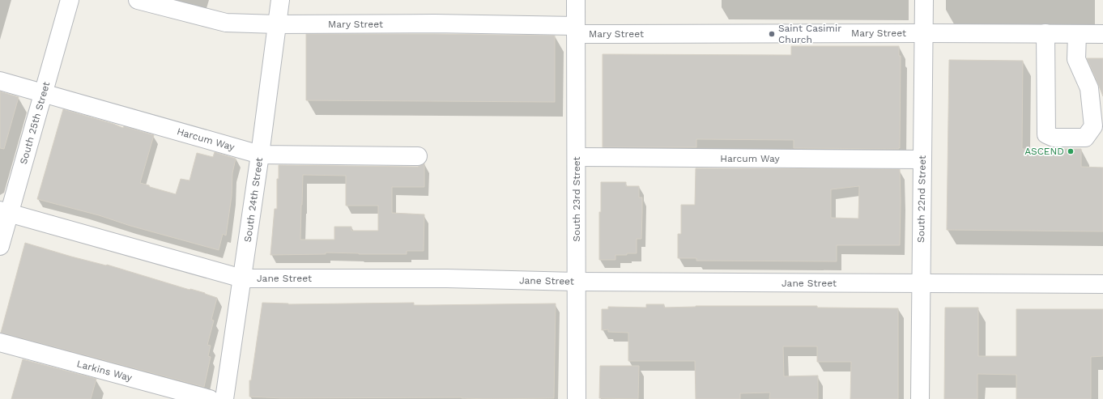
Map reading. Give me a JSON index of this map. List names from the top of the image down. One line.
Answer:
{"streets":{"street":["Mary Street","South 25th Street","Harcum Way","South 23rd Street","South 22nd Street","South 24th Street","Jane Street","Larkins Way"]},"crossings":[["Mary Street","South 23rd Street"],["Mary Street","South 22nd Street"],["Mary Street","South 24th Street"],["South 25th Street","Harcum Way"],["South 25th Street","Jane Street"],["Harcum Way","South 23rd Street"],["Harcum Way","South 22nd Street"],["Harcum Way","South 24th Street"],["South 23rd Street","Jane Street"],["South 22nd Street","Jane Street"],["South 24th Street","Jane Street"]],"places":["Saint Casimir Church","ASCEND"]}
